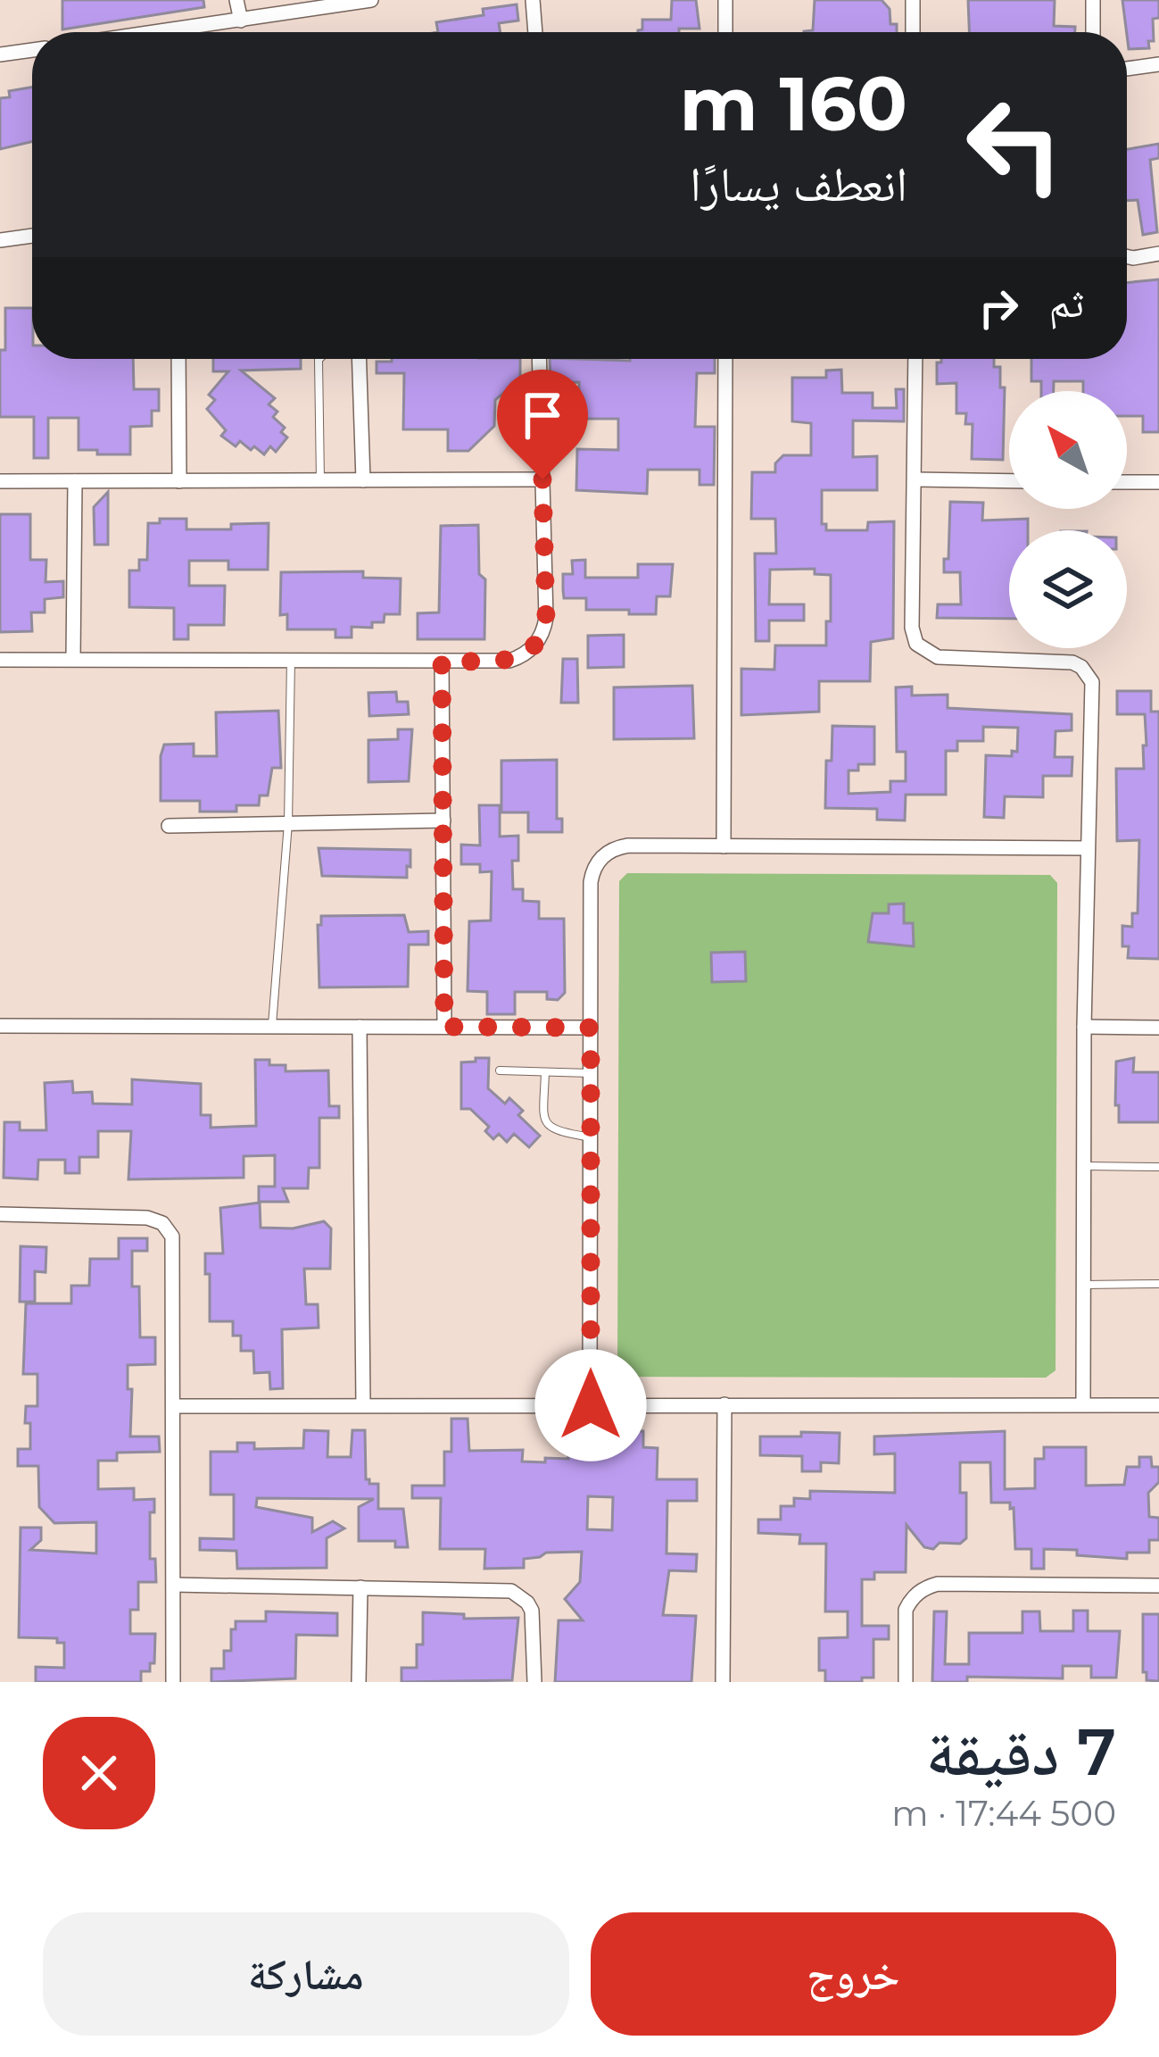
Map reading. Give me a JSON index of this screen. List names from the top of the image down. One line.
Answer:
{"north":"top left","page":{"turn":["160 m","انعطف يسارًا"],"then":"ثم","heading":["7 دقيقة","500 m · 17:44"],"buttons":["خروج","مشاركة"]}}
